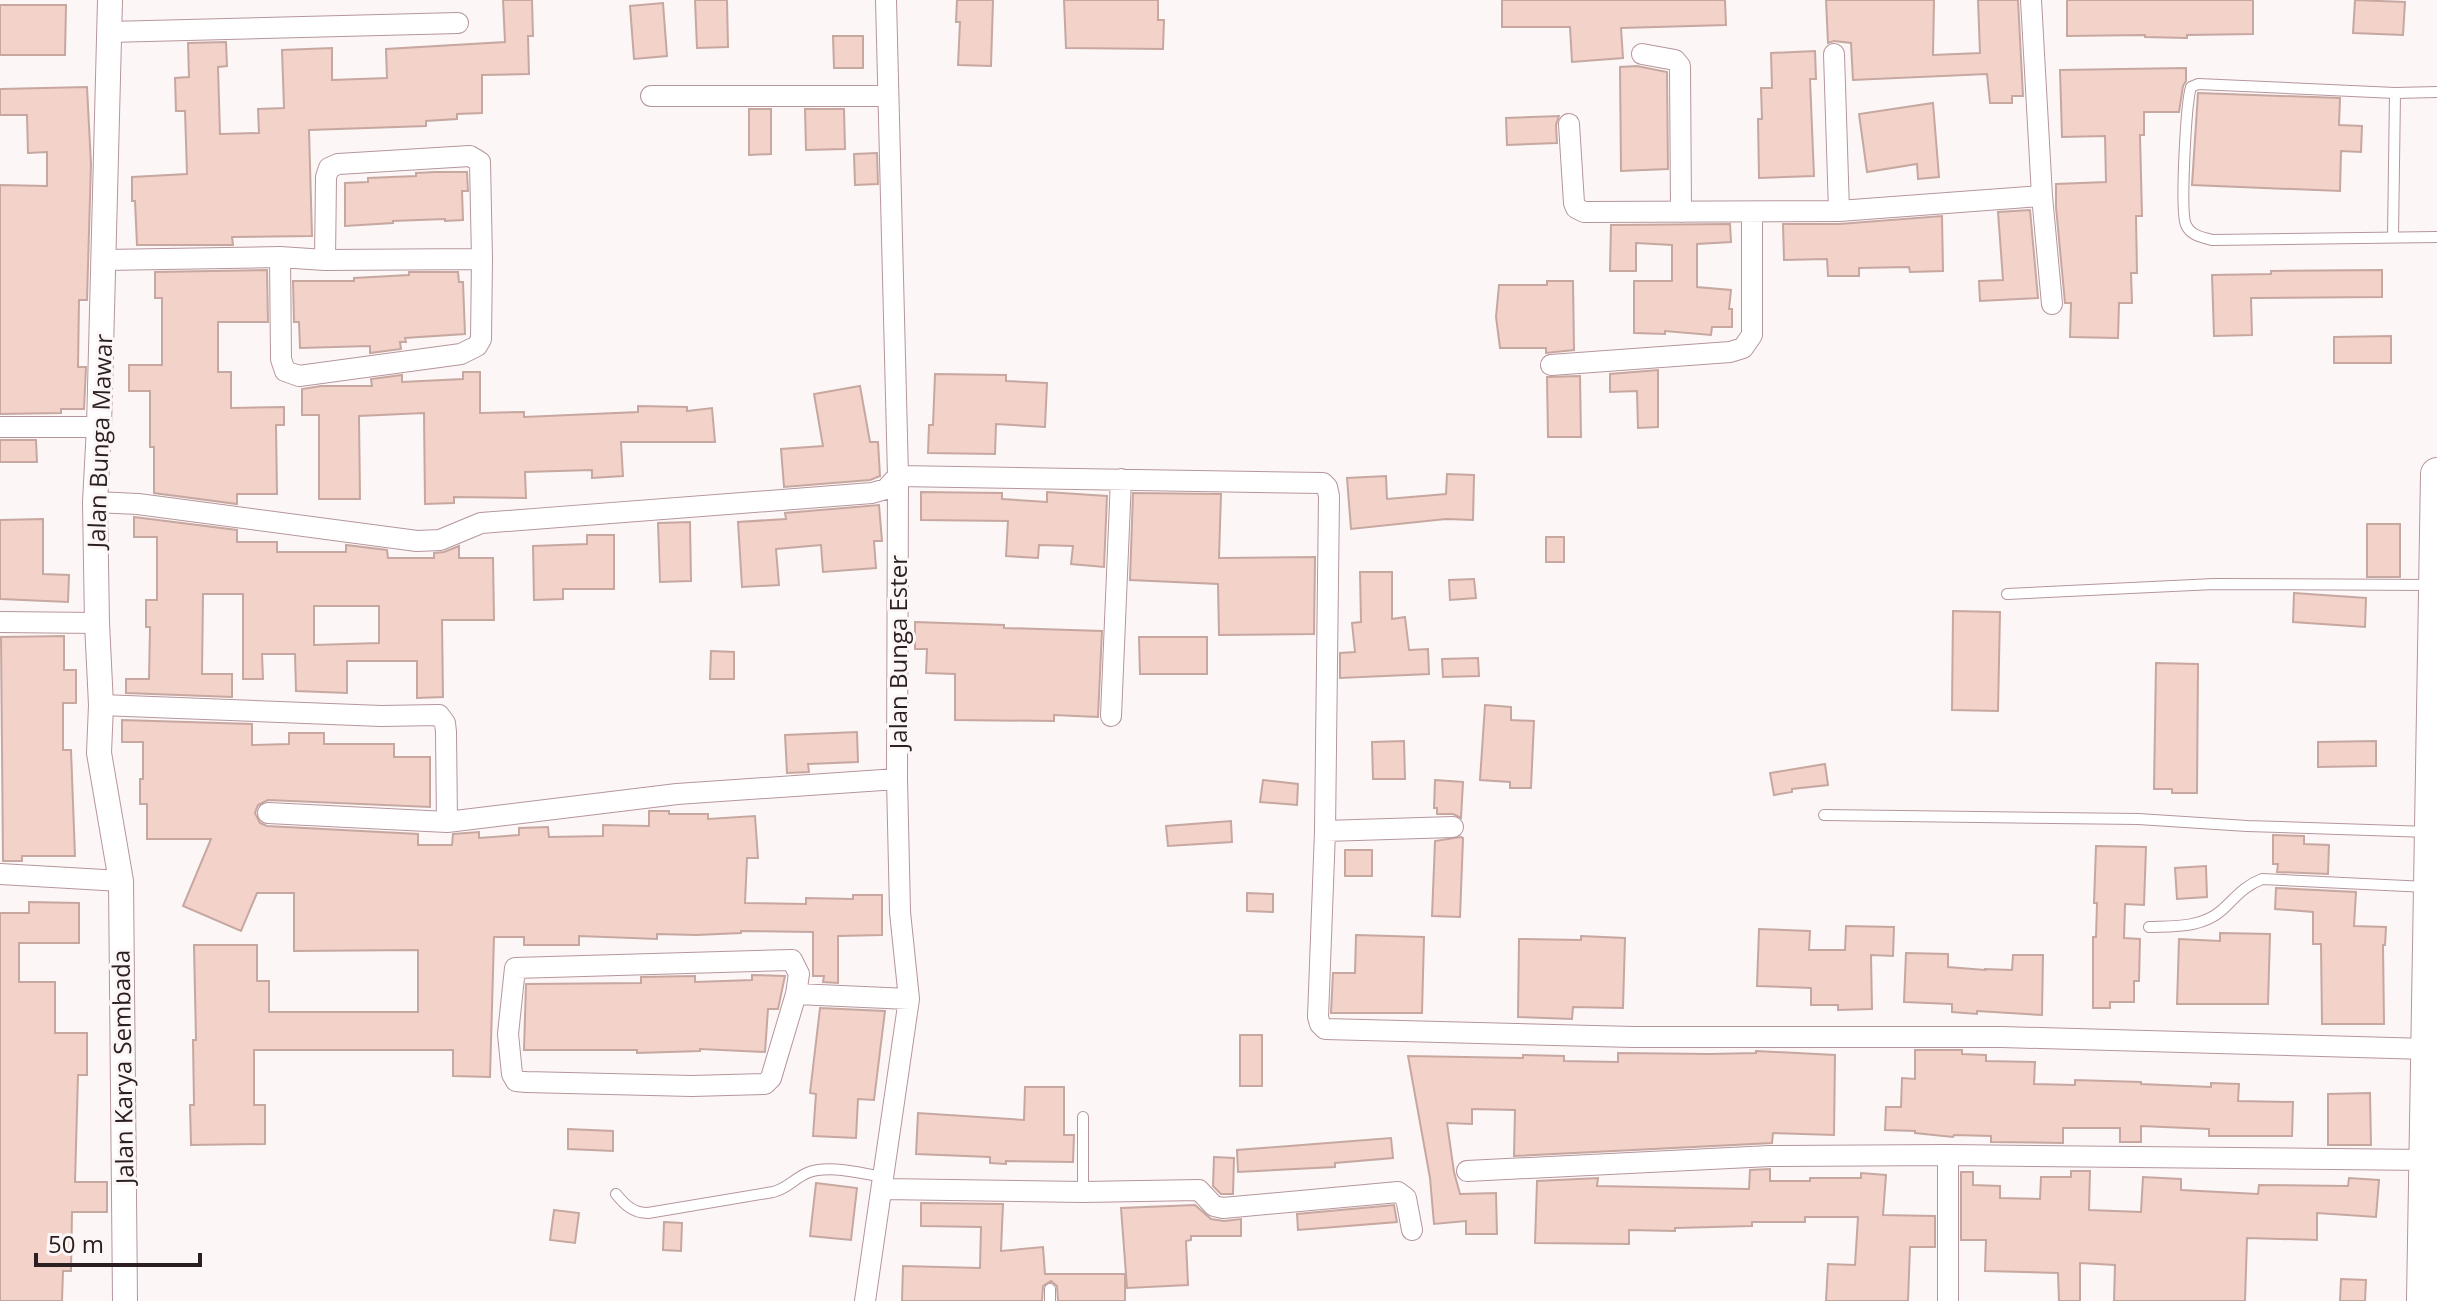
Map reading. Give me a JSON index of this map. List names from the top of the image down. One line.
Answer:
{"streets":{"street":["Jalan Bunga Mawar","Jalan Bunga Ester","Jalan Karya Sembada"]},"crossings":[["Jalan Bunga Mawar","Jalan Karya Sembada"]],"scale_bar":"50 m"}
